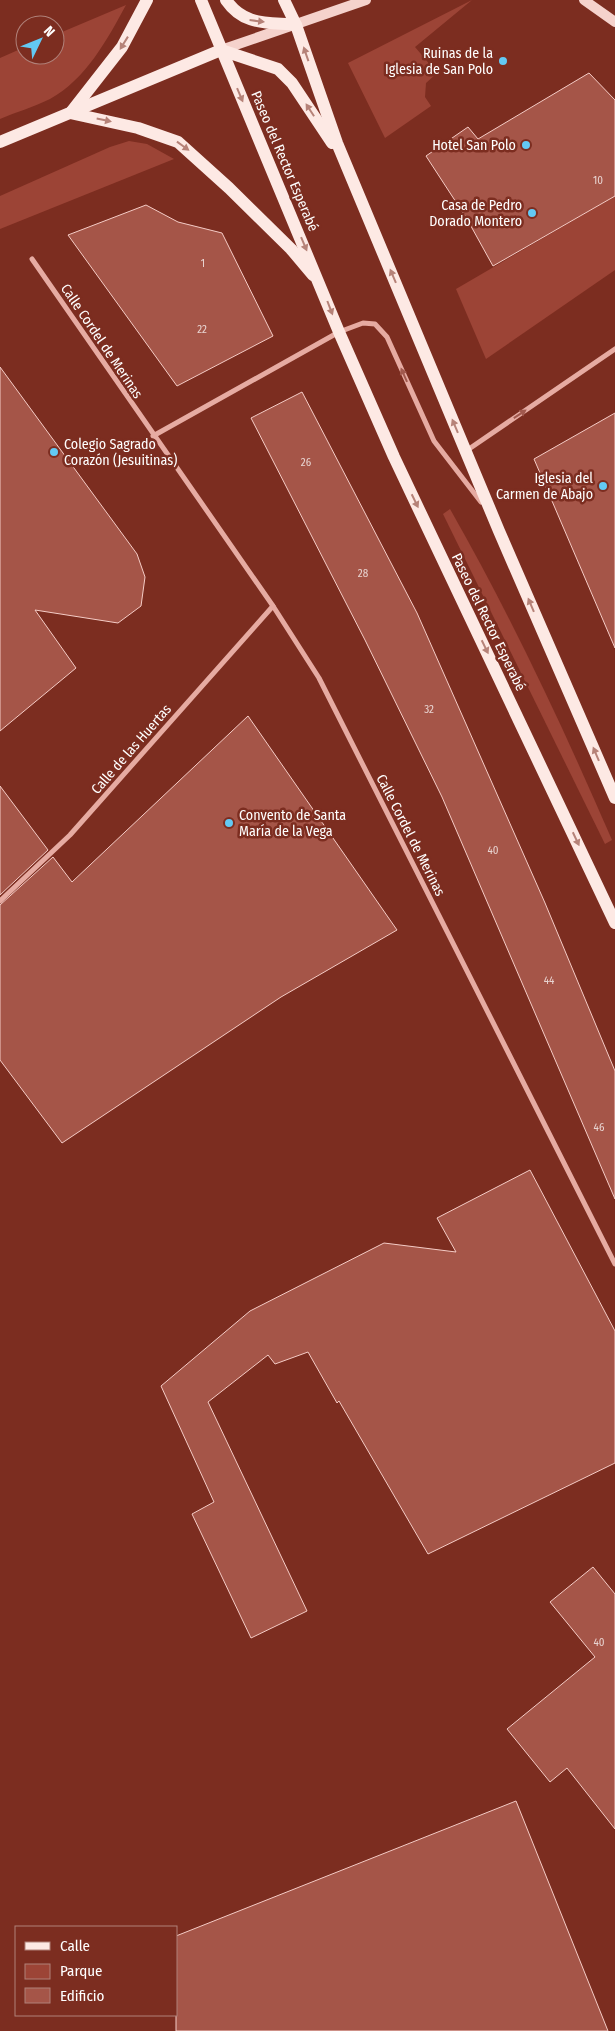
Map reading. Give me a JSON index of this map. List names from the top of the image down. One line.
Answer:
{"streets":{"main road":["Paseo del Rector Esperabé"],"street":["Calle Cordel de Merinas","Calle de las Huertas"]},"crossings":[["Calle Cordel de Merinas","Calle de las Huertas"]],"places":["Ruinas de la Iglesia de San Polo","Hotel San Polo","Casa de Pedro Dorado Montero","Colegio Sagrado Corazón (Jesuitinas)","Iglesia del Carmen de Abajo","Convento de Santa María de la Vega"],"house_numbers":["10","1","22","26","28","32","40","44","46","40"],"legend":["Calle","Parque","Edificio"],"north":"top right"}
